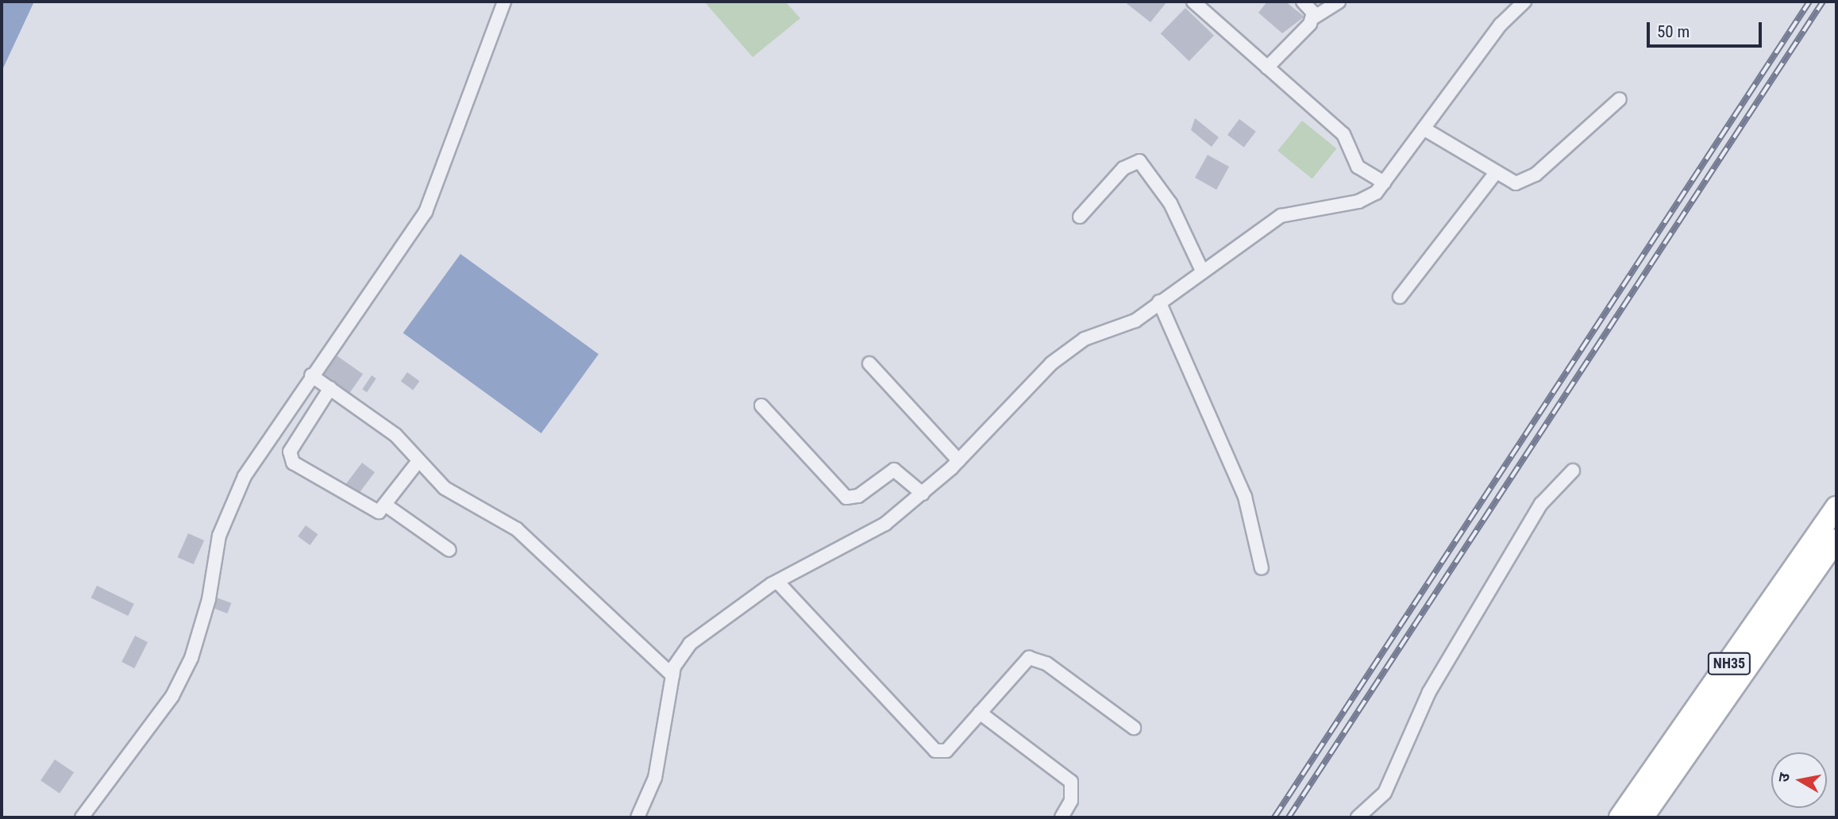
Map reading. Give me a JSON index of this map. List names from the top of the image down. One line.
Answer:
{"streets":{"highway":["NH35"]},"scale_bar":"50 m","north":"left"}
